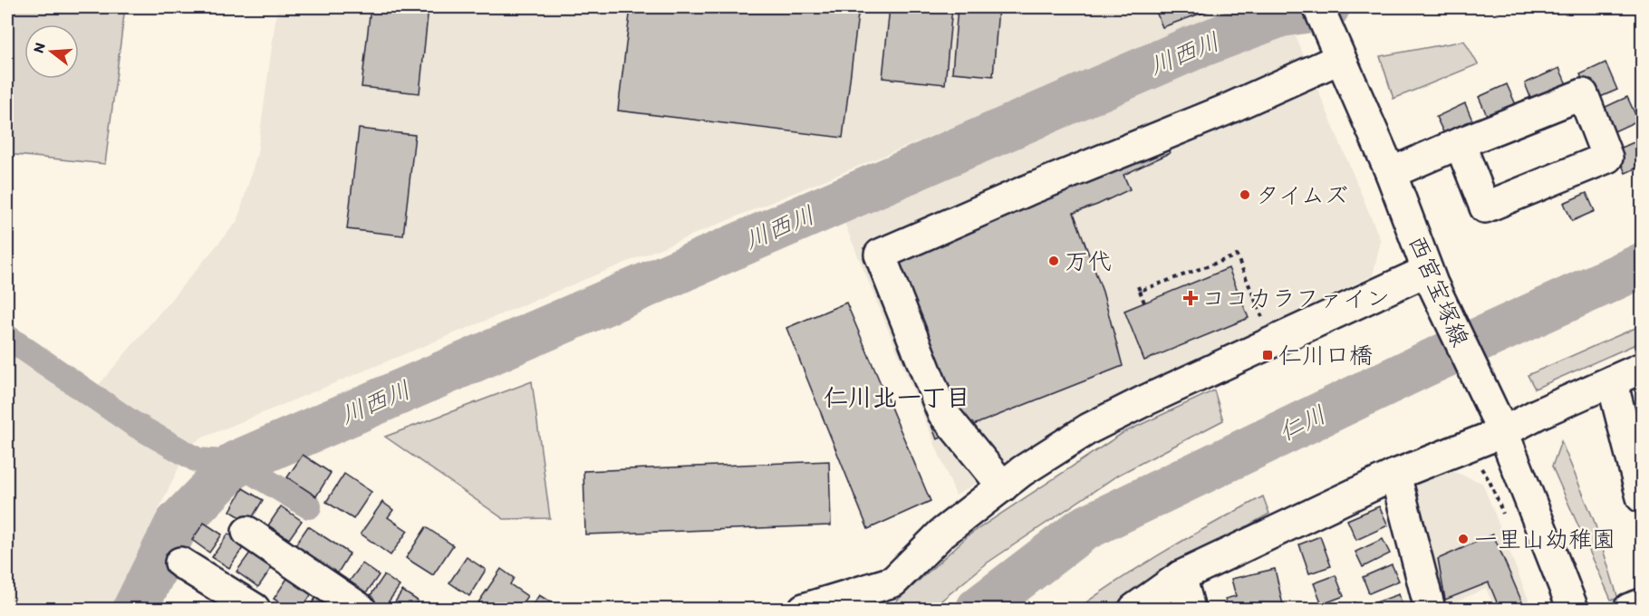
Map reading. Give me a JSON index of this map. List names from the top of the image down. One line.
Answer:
{"streets":{"street":["西宮宝塚線"]},"districts":["仁川北一丁目"],"water":["川西川","仁川"],"places":{"other":["タイムズ","万代","一里山幼稚園"],"health":["ココカラファイン"],"transit":["仁川口橋"]},"north":"left"}
